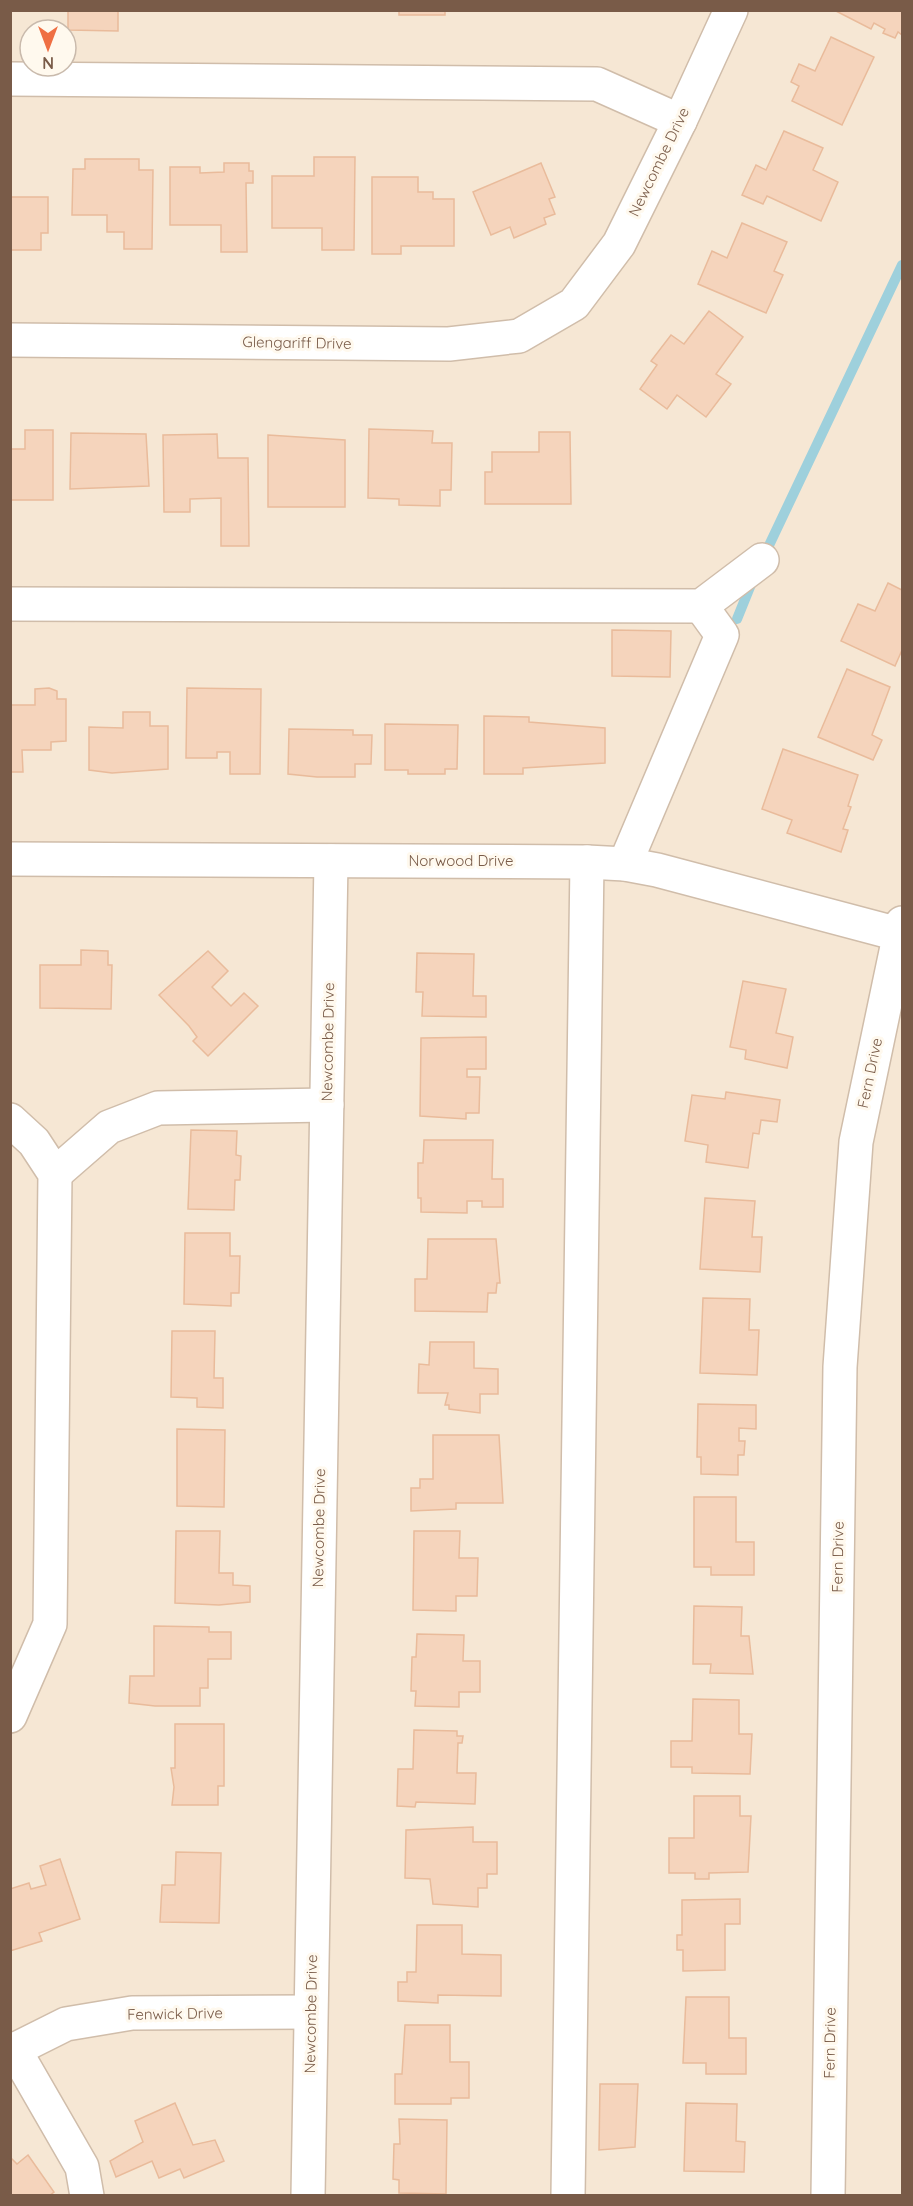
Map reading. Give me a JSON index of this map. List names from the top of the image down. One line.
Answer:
{"streets":{"street":["Newcombe Drive","Glengariff Drive","Norwood Drive","Fern Drive","Fenwick Drive"]},"crossings":[["Newcombe Drive","Glengariff Drive"],["Newcombe Drive","Norwood Drive"],["Newcombe Drive","Fenwick Drive"],["Norwood Drive","Fern Drive"]],"north":"bottom"}
